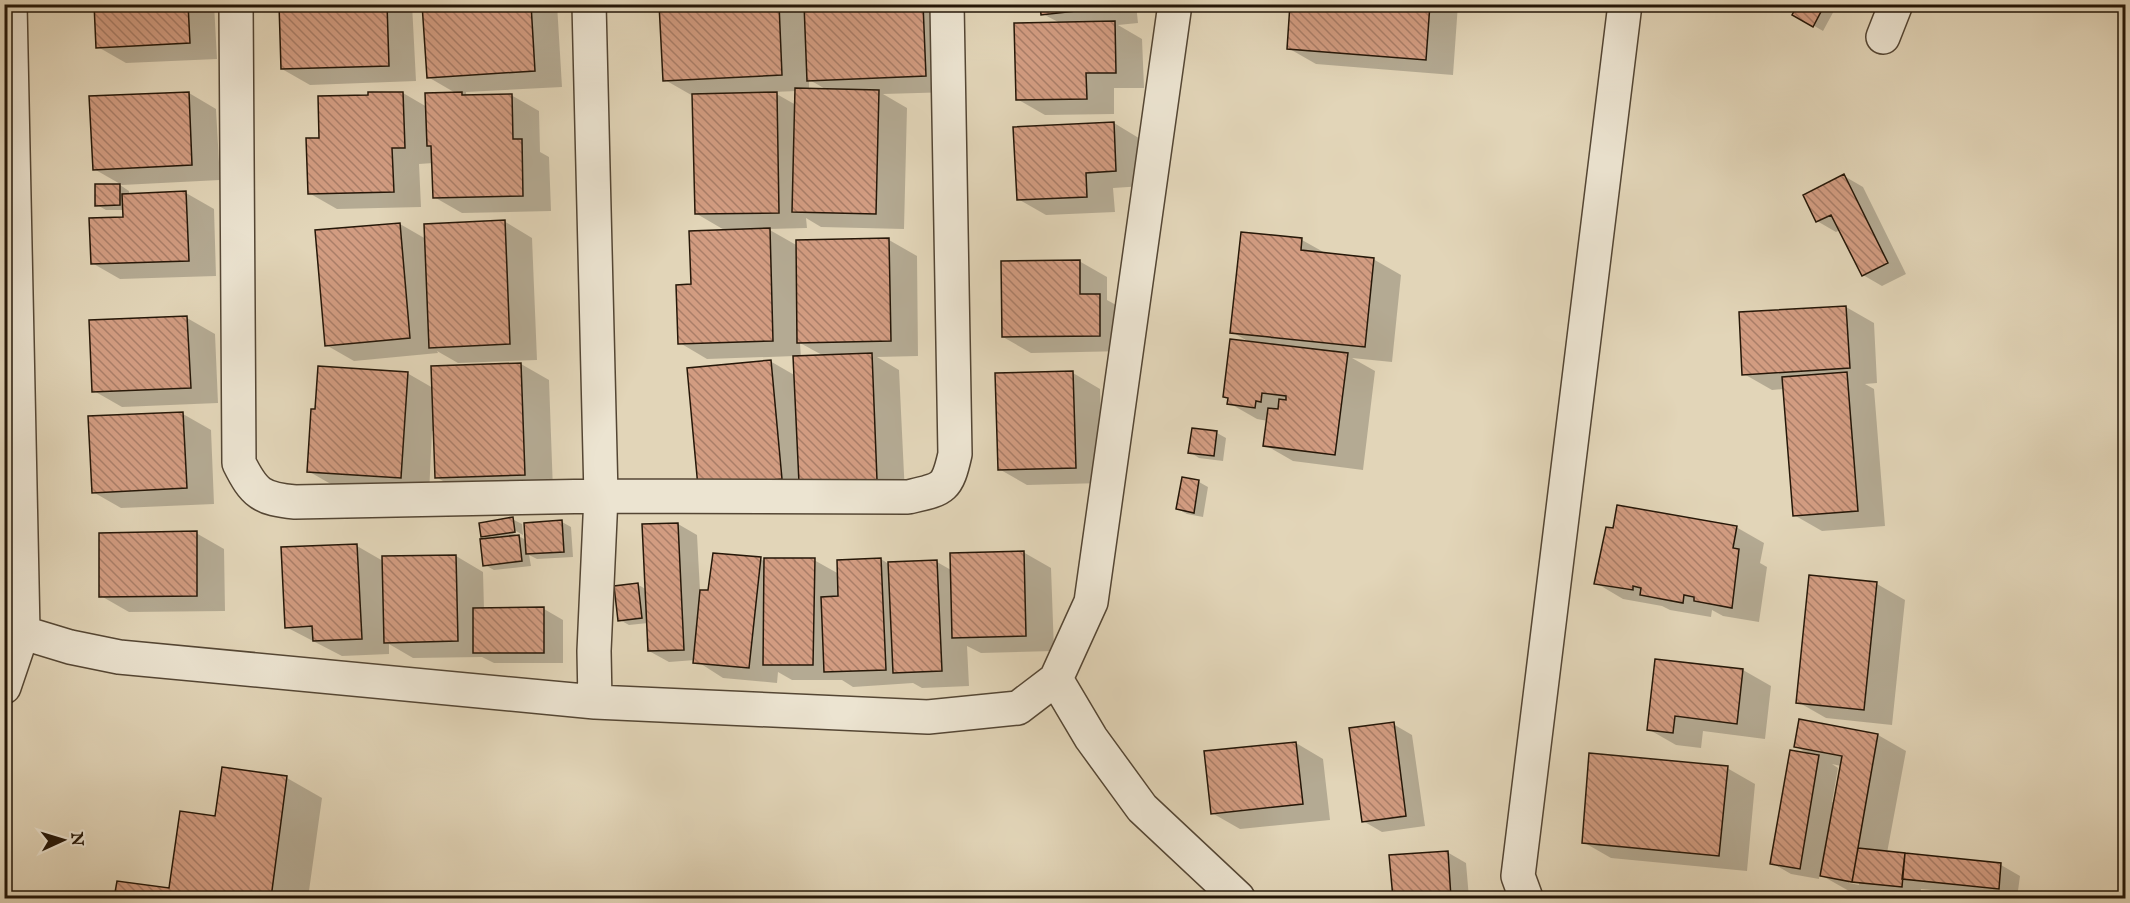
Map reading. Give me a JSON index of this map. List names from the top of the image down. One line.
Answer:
{"north":"right"}
